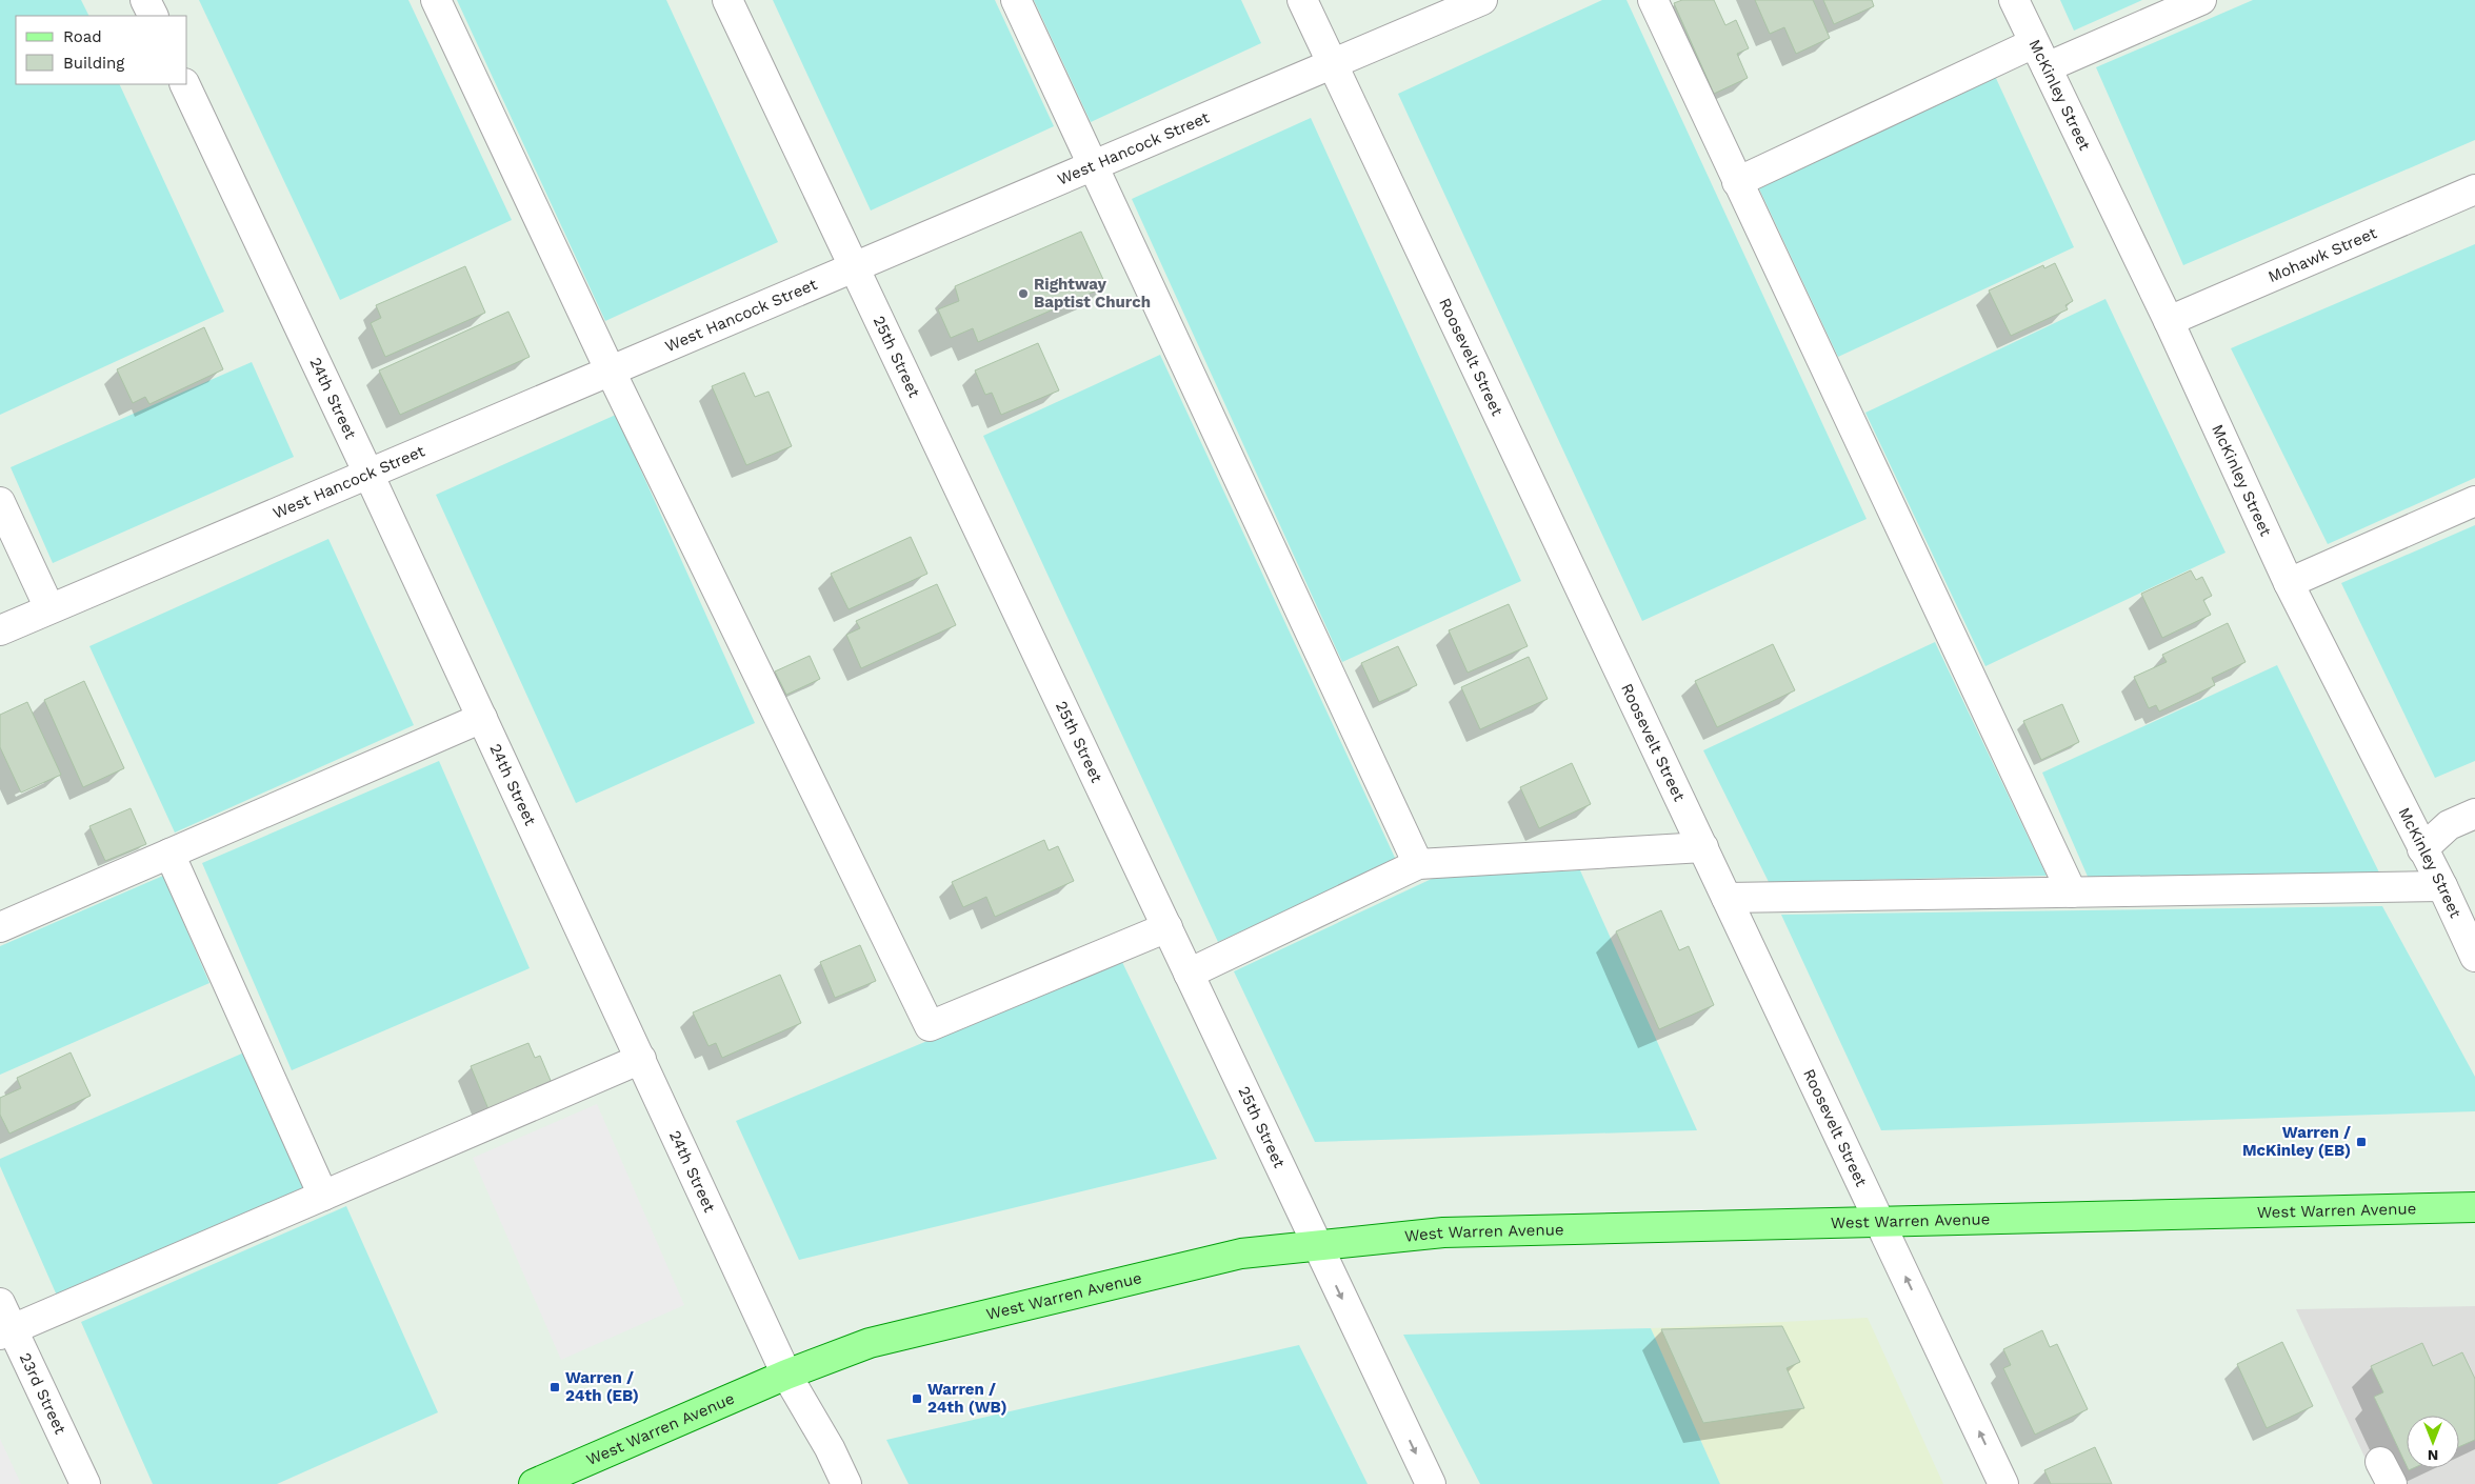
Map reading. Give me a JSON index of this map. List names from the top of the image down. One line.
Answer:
{"streets":{"main road":["West Warren Avenue"],"street":["McKinley Street","West Hancock Street","Mohawk Street","25th Street","Roosevelt Street","24th Street","23rd Street"]},"crossings":[["McKinley Street","Mohawk Street"],["West Hancock Street","25th Street"],["West Hancock Street","Roosevelt Street"],["West Hancock Street","24th Street"],["25th Street","West Warren Avenue"],["Roosevelt Street","West Warren Avenue"],["24th Street","West Warren Avenue"]],"places":{"other":["Rightway Baptist Church"],"transit":["Warren / McKinley (EB)","Warren / 24th (EB)","Warren / 24th (WB)"]},"legend":["Road","Building"],"north":"bottom"}
